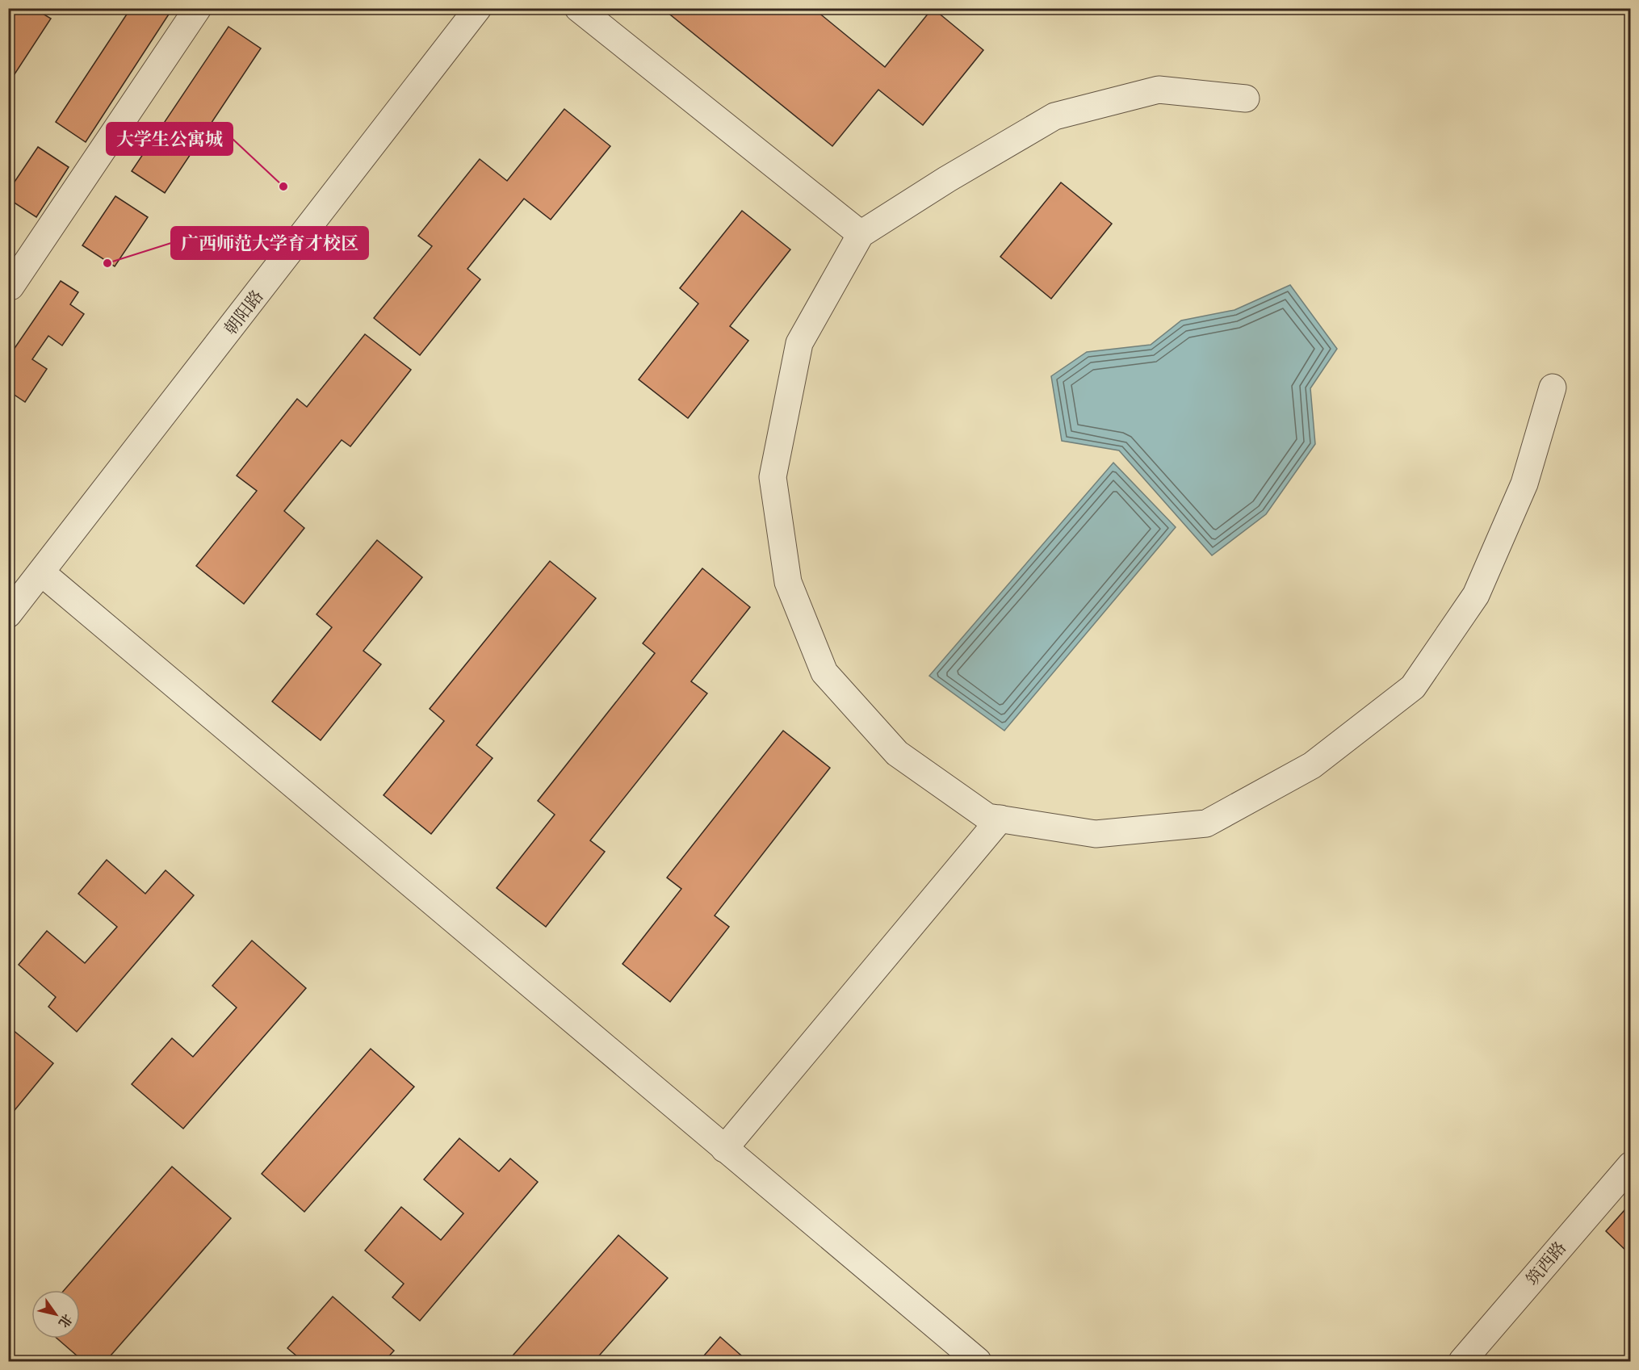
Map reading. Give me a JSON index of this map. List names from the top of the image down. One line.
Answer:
{"streets":{"street":["朝阳路","筑西路"]},"places":["大学生公寓城","广西师范大学育才校区"],"north":"bottom right"}
